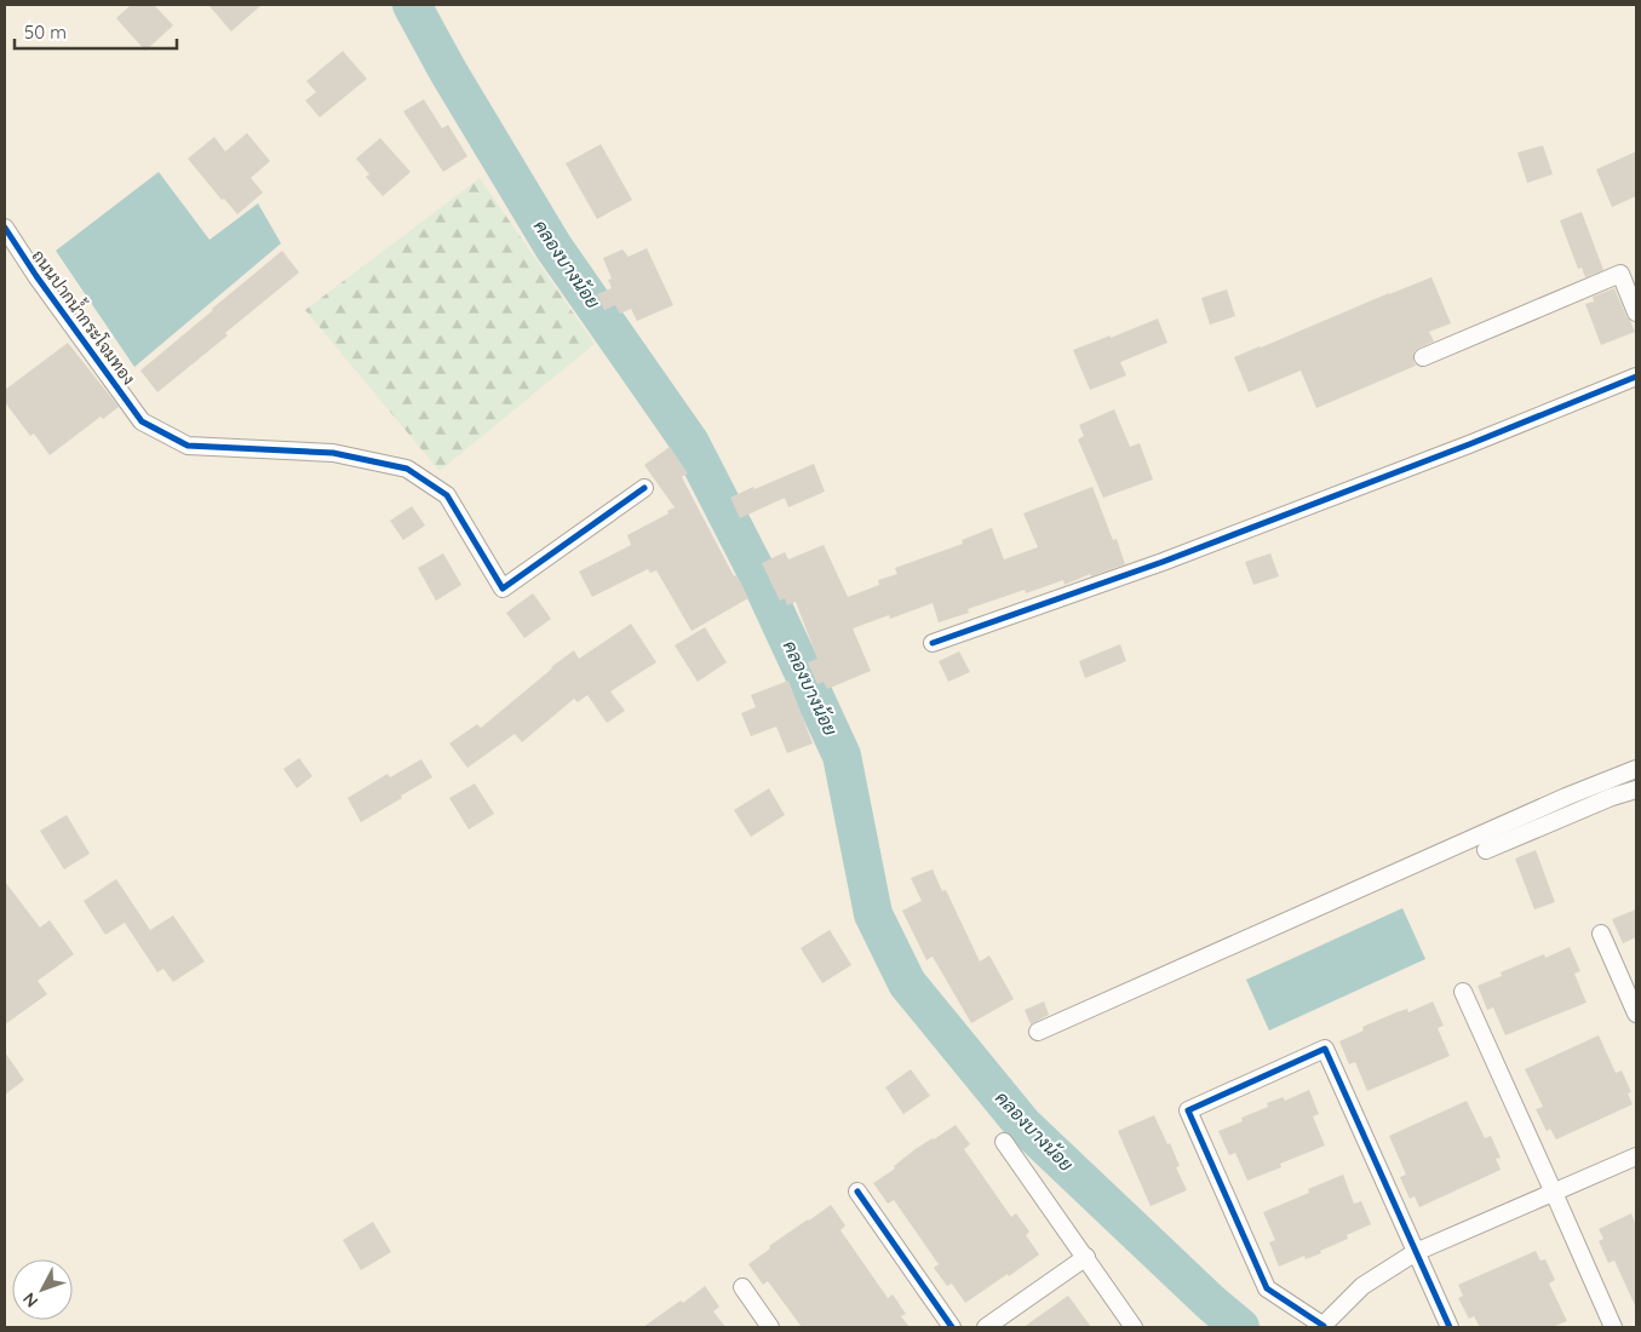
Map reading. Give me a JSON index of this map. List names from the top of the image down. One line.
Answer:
{"streets":{"street":["ถนนปากน้ำกระโจมทอง"]},"water":["คลองบางน้อย"],"scale_bar":"50 m","north":"bottom left"}
